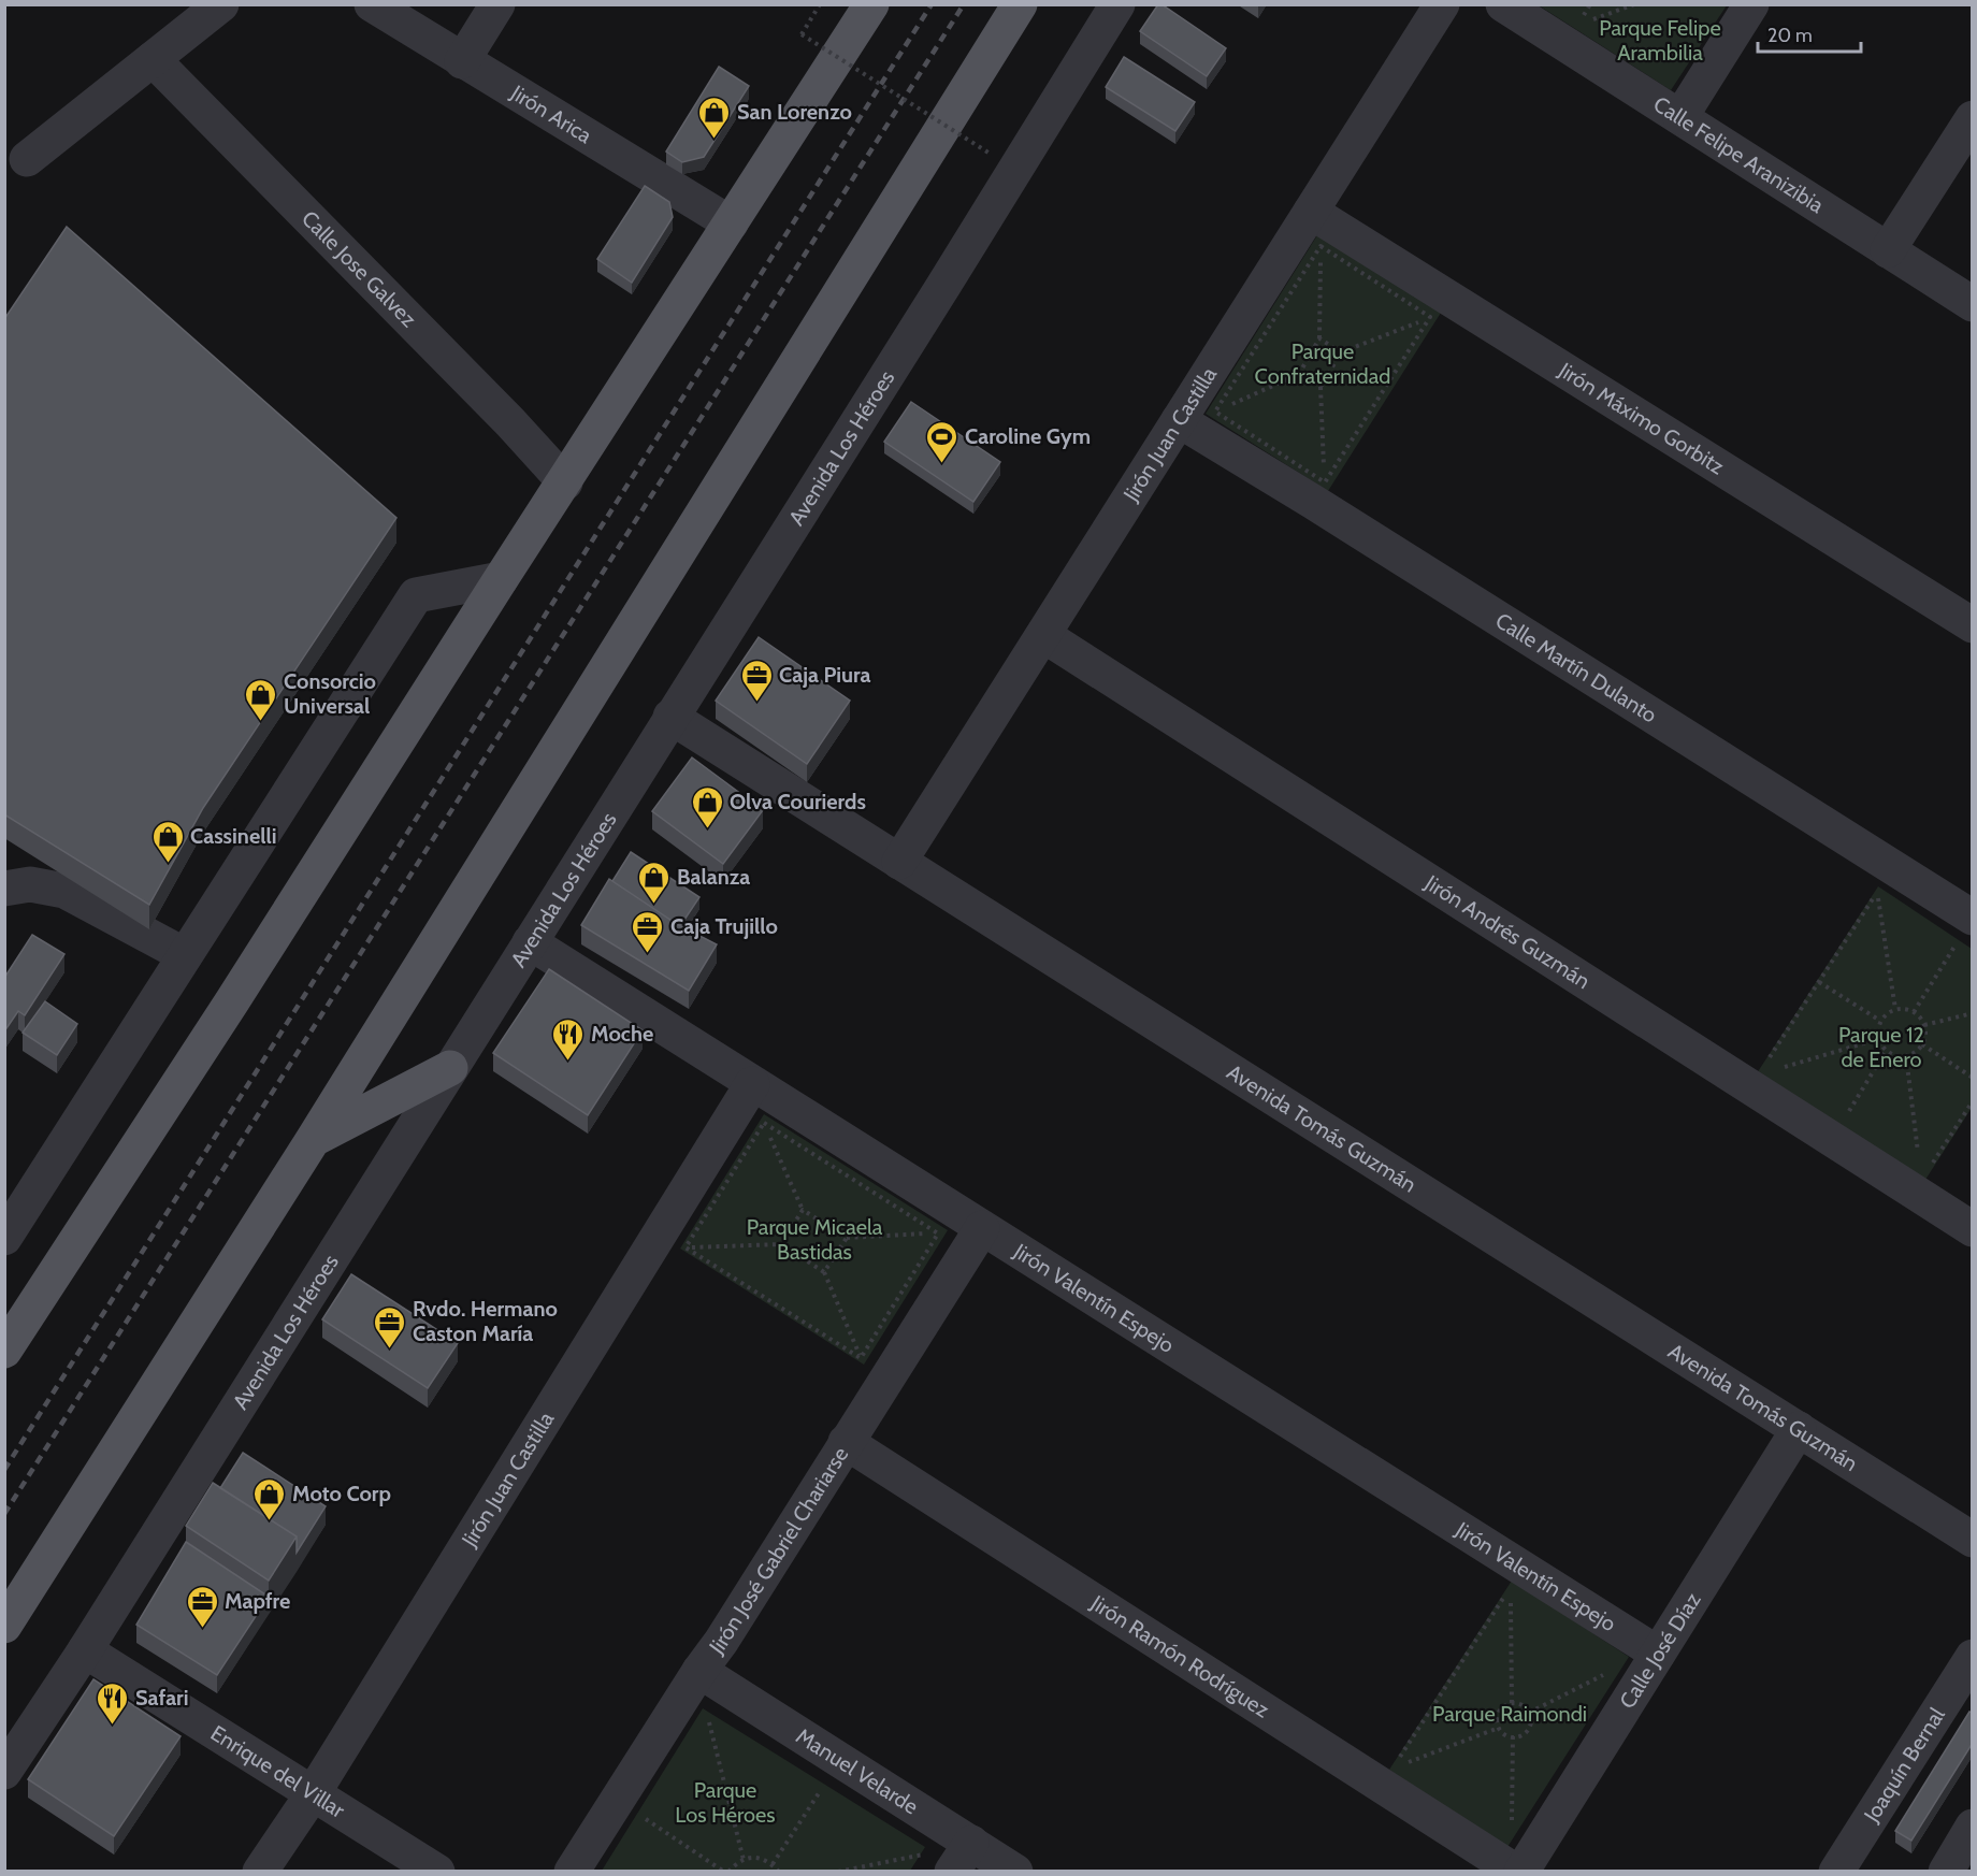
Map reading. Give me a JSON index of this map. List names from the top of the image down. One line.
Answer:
{"streets":{"street":["Jirón Arica","Calle Felipe Aranizibia","Calle Jose Galvez","Jirón Máximo Gorbitz","Jirón Juan Castilla","Avenida Los Héroes","Calle Martín Dulanto","Jirón Andrés Guzmán","Avenida Tomás Guzmán","Jirón Valentín Espejo","Jirón José Gabriel Chariarse","Calle José Díaz","Jirón Ramón Rodríguez","Joaquín Bernal","Enrique del Villar","Manuel Velarde"]},"crossings":[["Jirón Máximo Gorbitz","Jirón Juan Castilla"],["Jirón Juan Castilla","Calle Martín Dulanto"],["Jirón Juan Castilla","Jirón Andrés Guzmán"],["Jirón Juan Castilla","Avenida Tomás Guzmán"],["Jirón Juan Castilla","Jirón Valentín Espejo"],["Jirón Juan Castilla","Enrique del Villar"],["Avenida Los Héroes","Avenida Tomás Guzmán"],["Avenida Los Héroes","Jirón Valentín Espejo"],["Avenida Los Héroes","Enrique del Villar"],["Avenida Tomás Guzmán","Calle José Díaz"],["Jirón Valentín Espejo","Jirón José Gabriel Chariarse"],["Jirón Valentín Espejo","Calle José Díaz"],["Jirón José Gabriel Chariarse","Jirón Ramón Rodríguez"],["Jirón José Gabriel Chariarse","Manuel Velarde"]],"parks":["Parque Felipe Arambilia","Parque Confraternidad","Parque 12 de Enero","Parque Micaela Bastidas","Parque Raimondi","Parque Los Héroes"],"places":{"shop":["San Lorenzo","Consorcio Universal","Olva Courierds","Cassinelli","Balanza","Moto Corp"],"sports":["Caroline Gym"],"office":["Caja Piura","Caja Trujillo","Rvdo. Hermano Caston María","Mapfre"],"restaurant":["Moche","Safari"]},"scale_bar":"20 m"}
